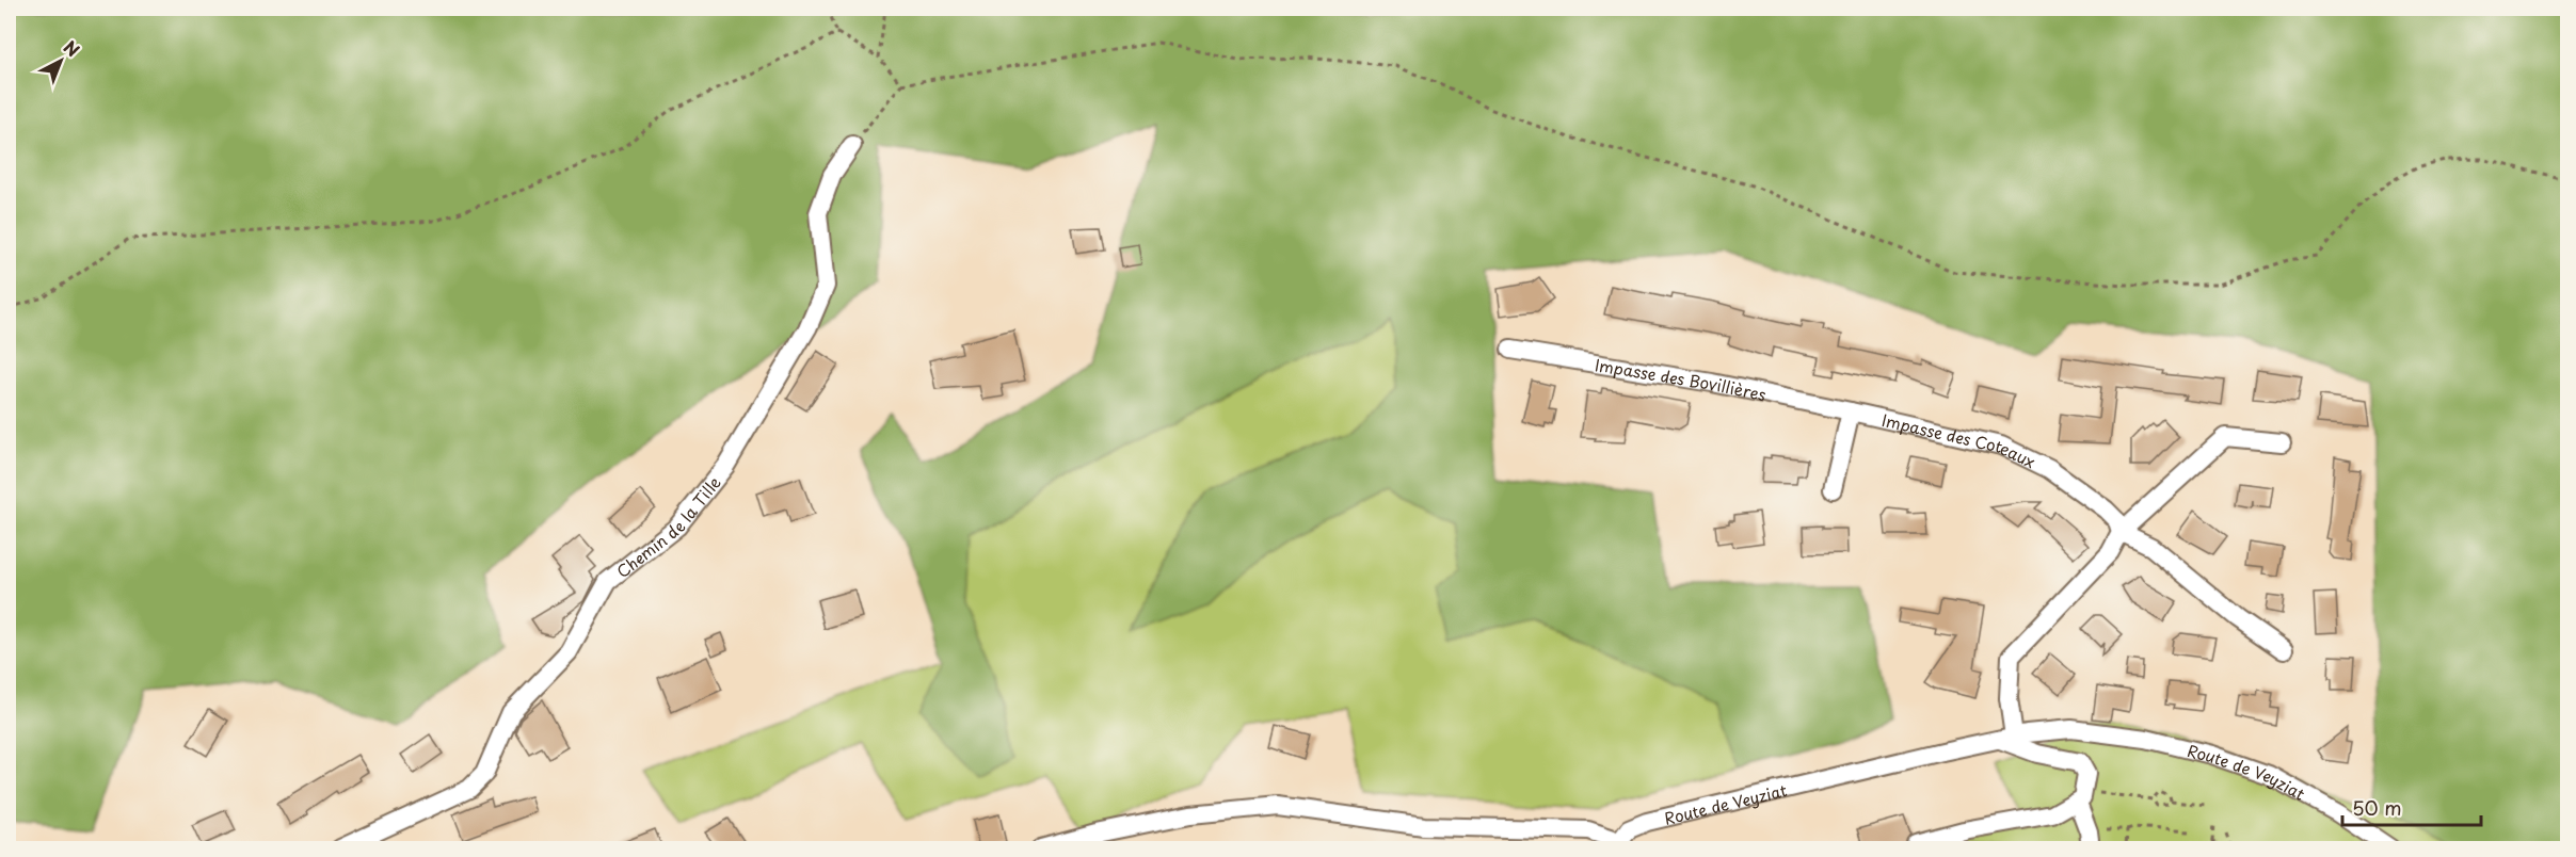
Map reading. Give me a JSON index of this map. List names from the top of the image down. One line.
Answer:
{"streets":{"street":["Impasse des Bovillières","Impasse des Coteaux","Chemin de la Tille","Route de Veyziat"]},"crossings":[["Impasse des Bovillières","Impasse des Coteaux"]],"scale_bar":"50 m","north":"top right"}
